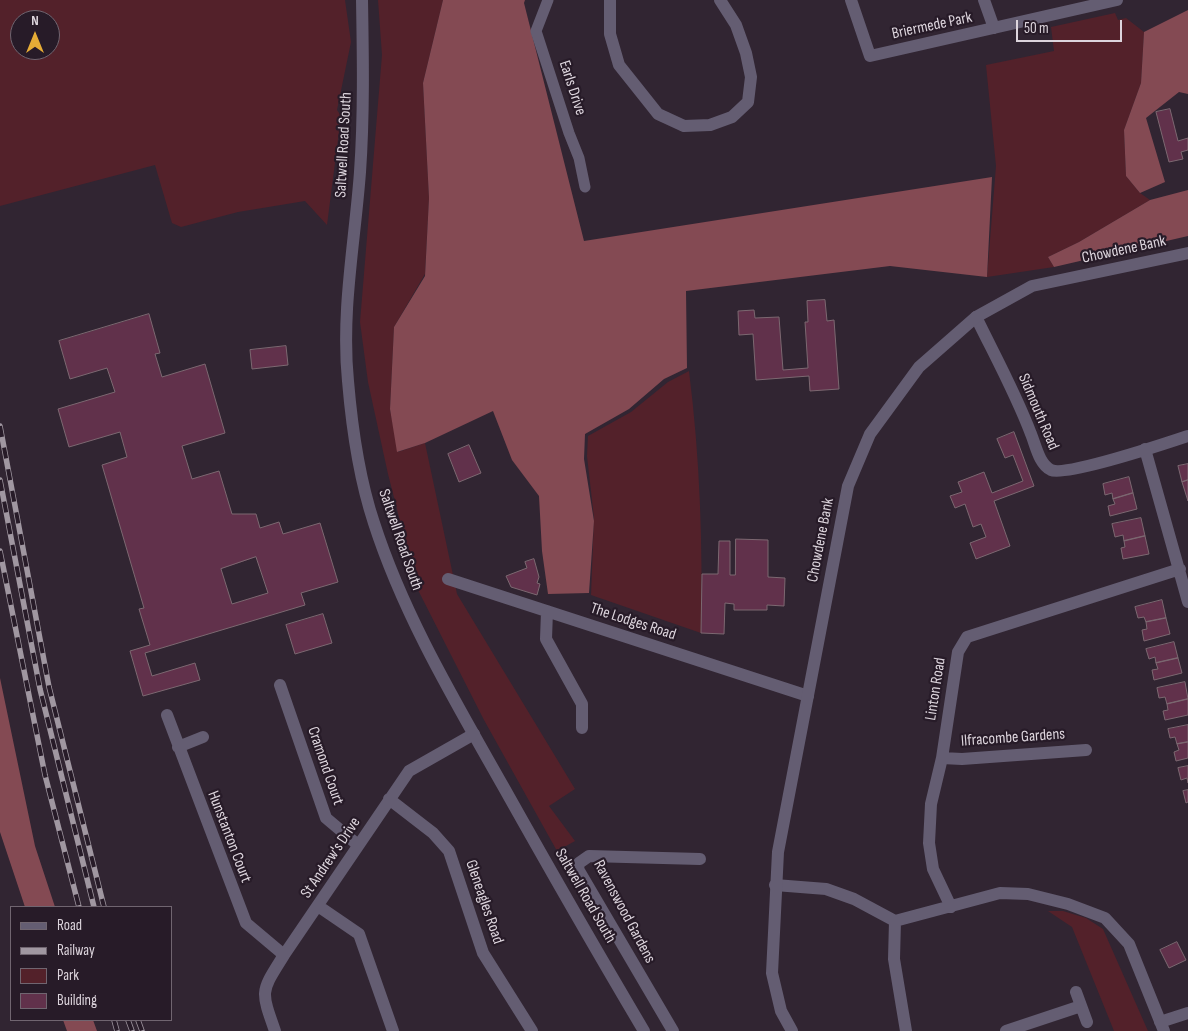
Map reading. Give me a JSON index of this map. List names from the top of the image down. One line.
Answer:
{"streets":{"street":["Briermede Park","Earls Drive","Saltwell Road South","Chowdene Bank","Sidmouth Road","The Lodges Road","Linton Road","Ilfracombe Gardens","Cramond Court","Hunstanton Court","St Andrew's Drive","Gleneagles Road","Ravenswood Gardens"]},"crossings":[["Saltwell Road South","St Andrew's Drive"],["Chowdene Bank","Sidmouth Road"],["Chowdene Bank","The Lodges Road"],["Linton Road","Ilfracombe Gardens"],["Cramond Court","St Andrew's Drive"],["Hunstanton Court","St Andrew's Drive"],["St Andrew's Drive","Gleneagles Road"]],"legend":["Road","Railway","Park","Building"],"scale_bar":"50 m","north":"top"}
